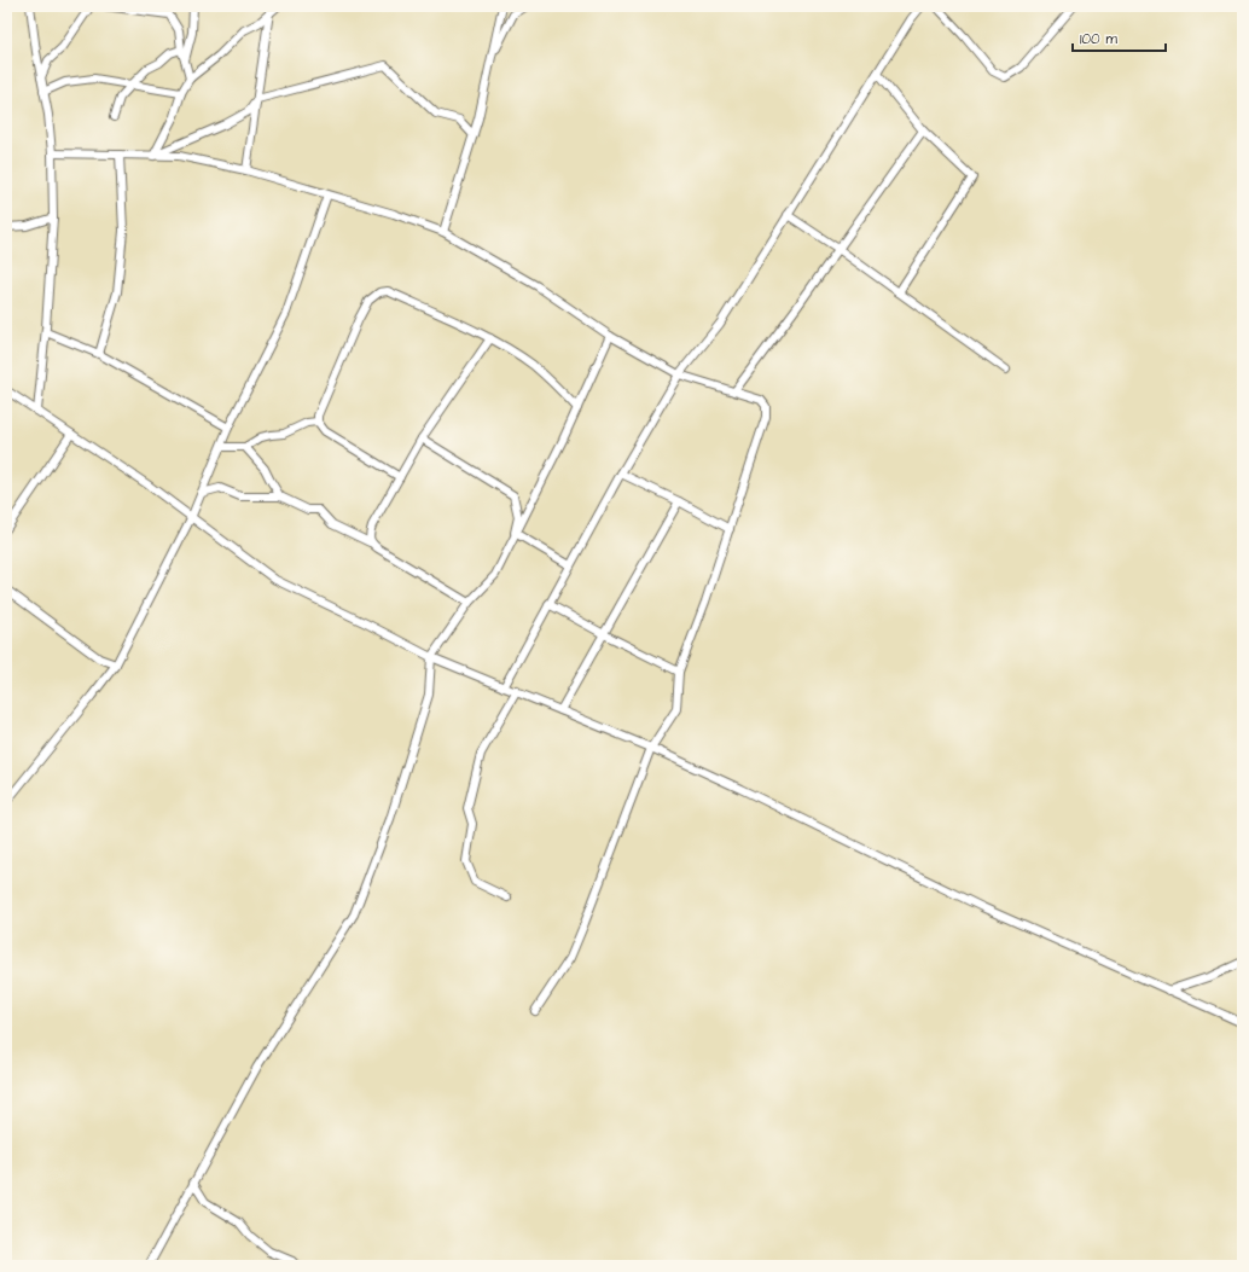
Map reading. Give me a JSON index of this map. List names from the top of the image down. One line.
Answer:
{"scale_bar":"100 m"}
